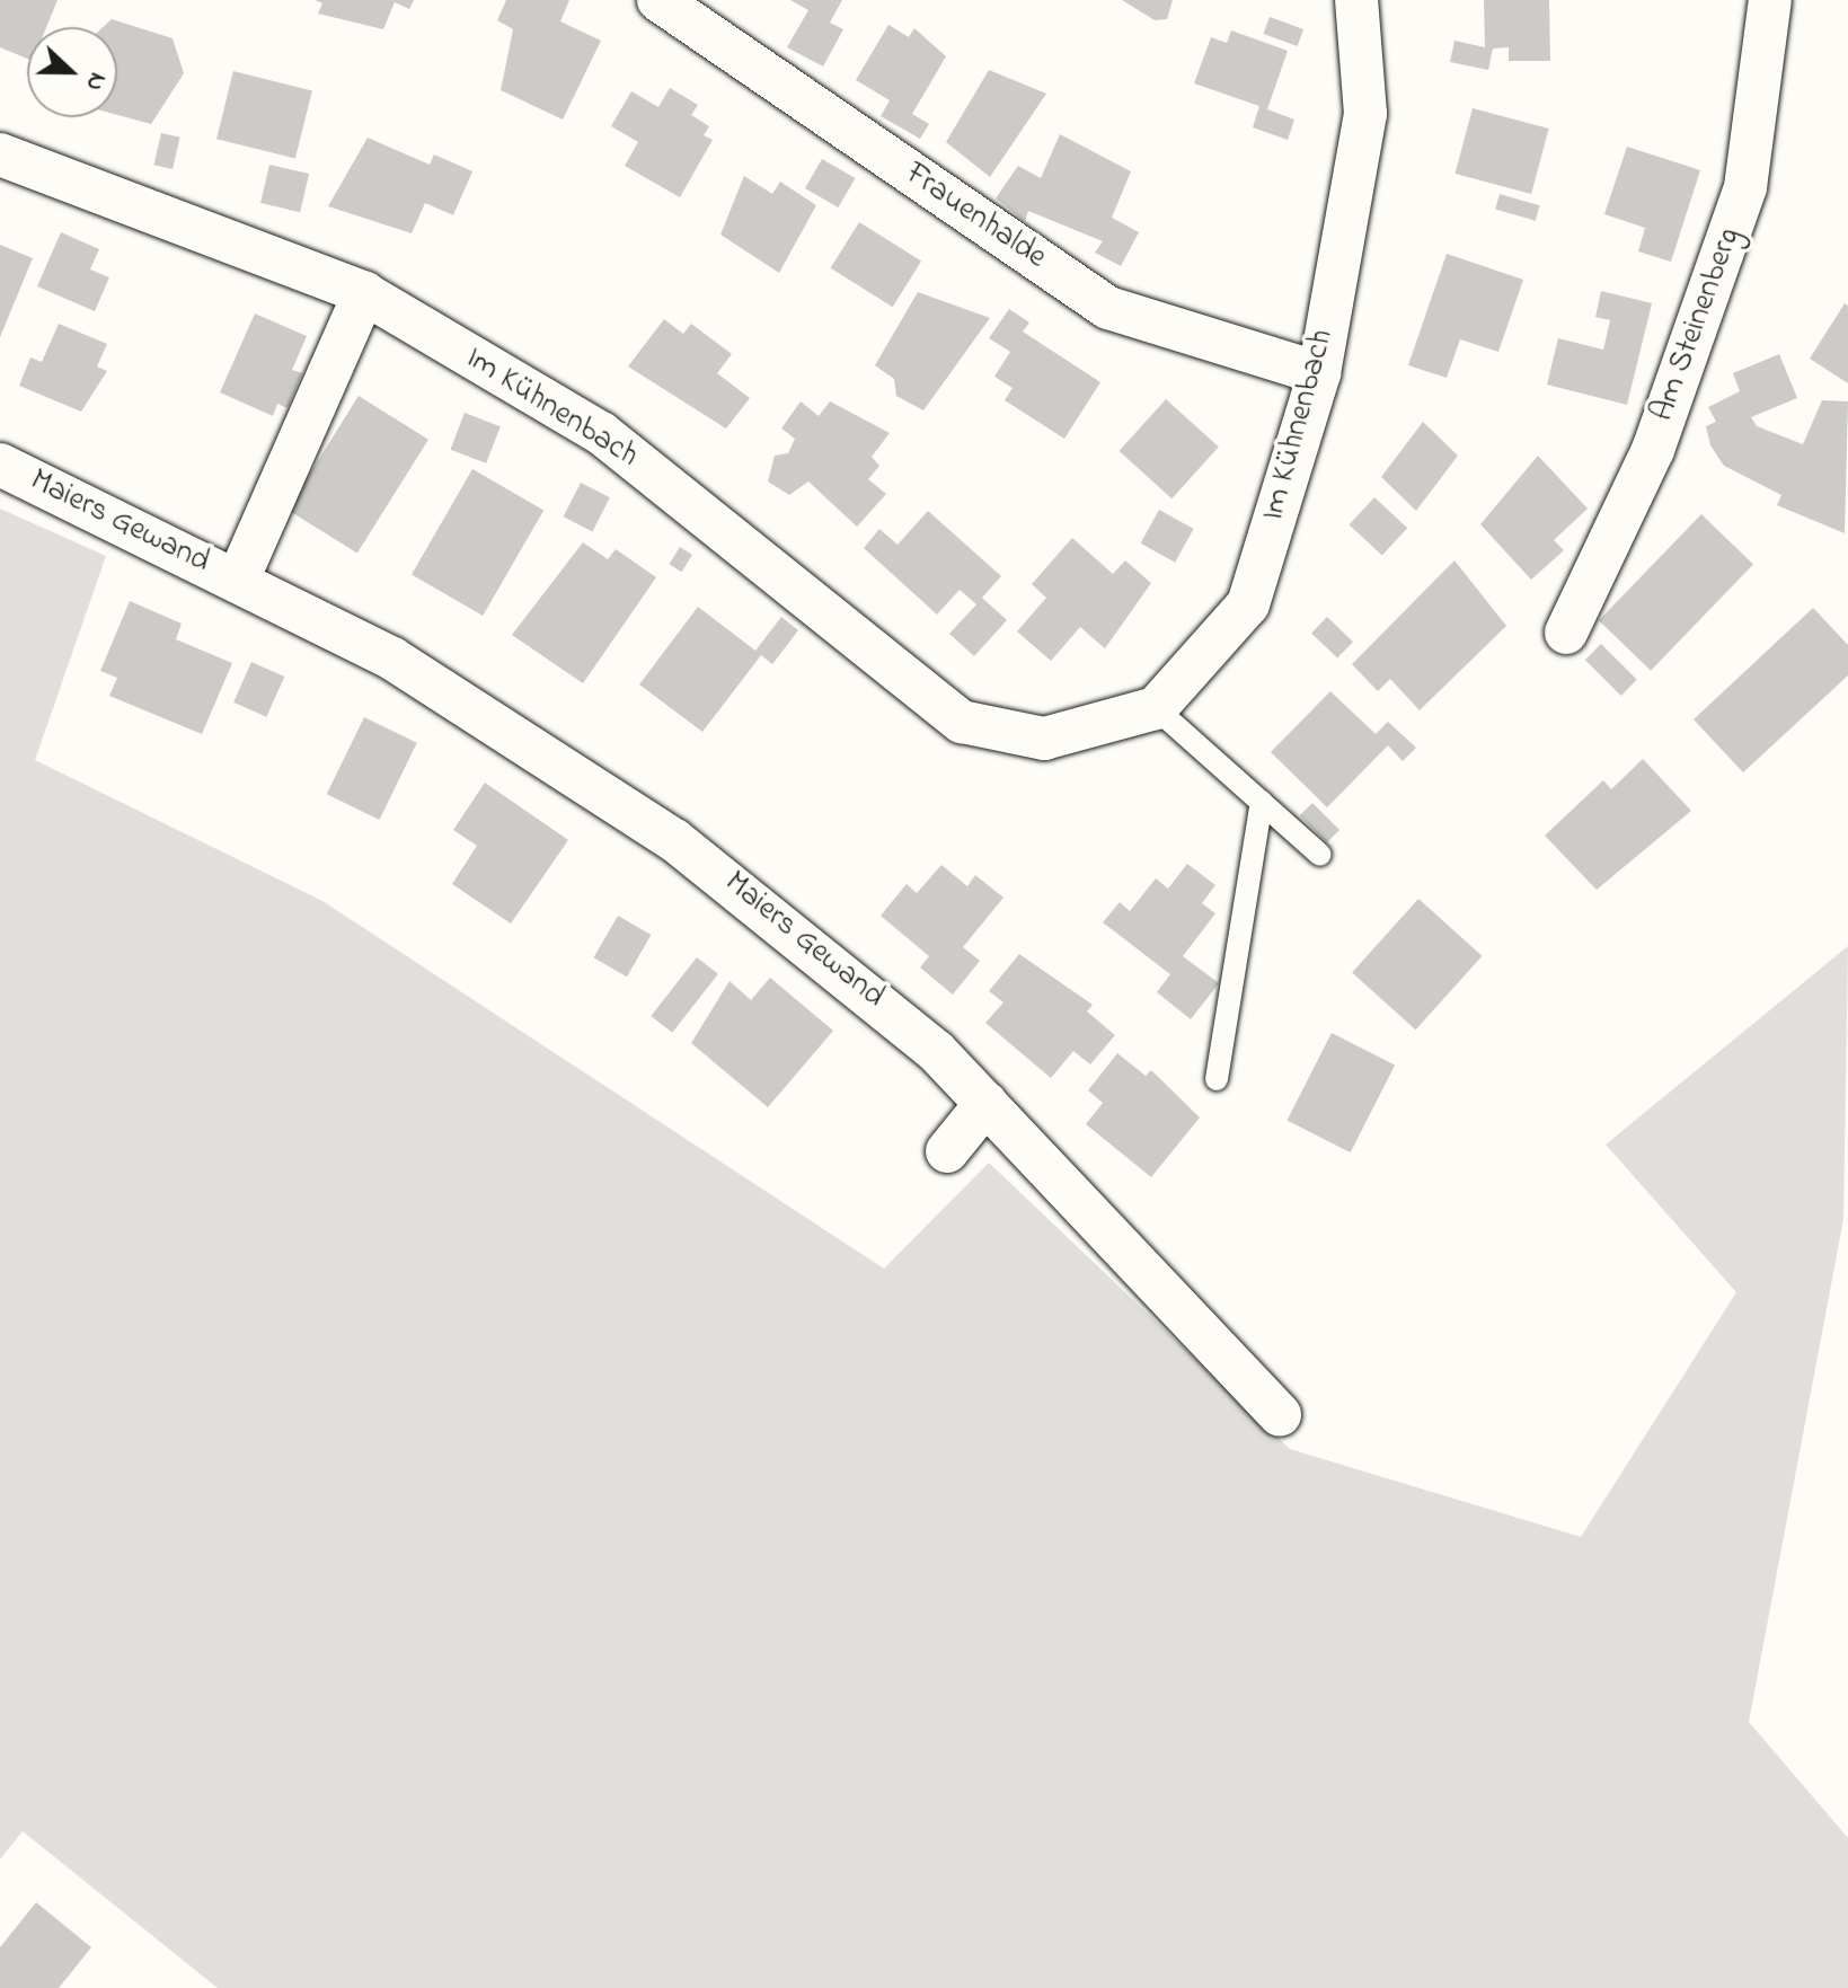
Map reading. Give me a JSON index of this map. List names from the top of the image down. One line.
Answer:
{"streets":{"street":["Frauenhalde","Am Steinenberg","Im Kühnenbach","Maiers Gewand"]},"crossings":[["Frauenhalde","Im Kühnenbach"],["Im Kühnenbach","Maiers Gewand"]],"north":"right"}
